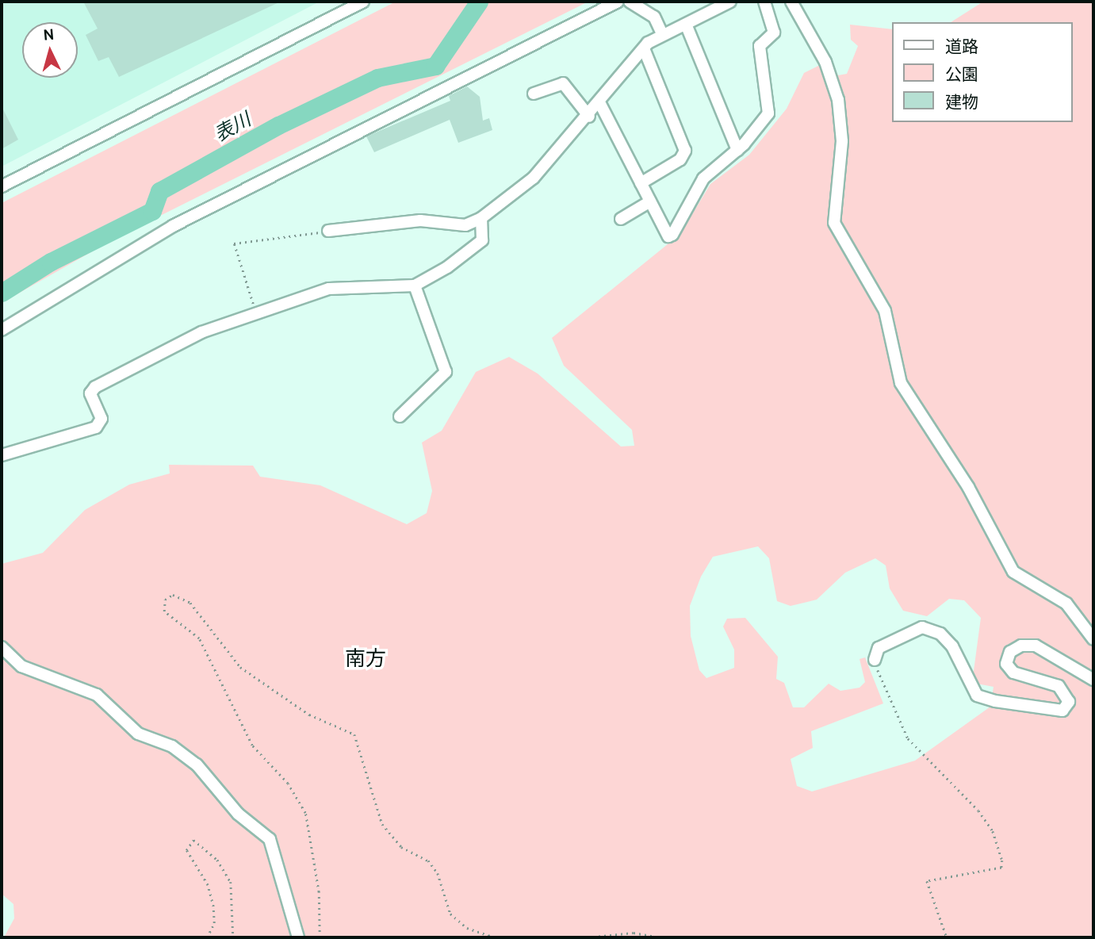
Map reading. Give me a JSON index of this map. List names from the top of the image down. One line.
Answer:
{"districts":["南方"],"water":["表川"],"legend":["道路","公園","建物"],"north":"top"}
